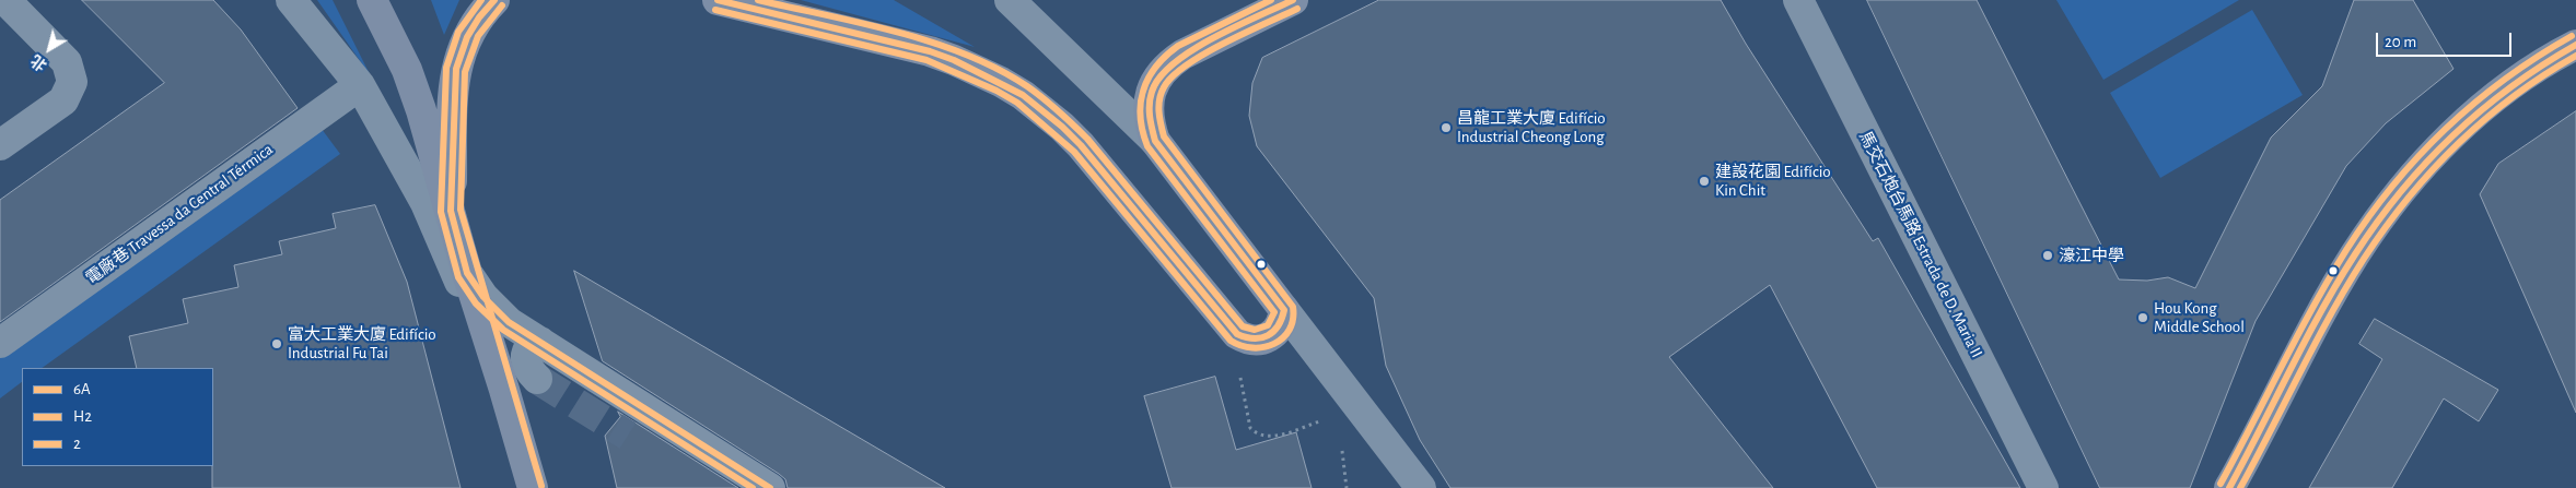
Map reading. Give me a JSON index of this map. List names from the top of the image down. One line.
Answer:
{"streets":{"street":["電廠巷 Travessa da Central Térmica","馬交石炮台馬路 Estrada de D. Maria II"]},"places":["昌龍工業大廈 Edifício Industrial Cheong Long","建設花園 Edifício Kin Chit","濠江中學","Hou Kong Middle School","富大工業大廈 Edifício Industrial Fu Tai"],"lines":["transit line 6A","transit line H2","transit line 2"],"legend":["6A","H2","2"],"scale_bar":"20 m","north":"bottom left"}
